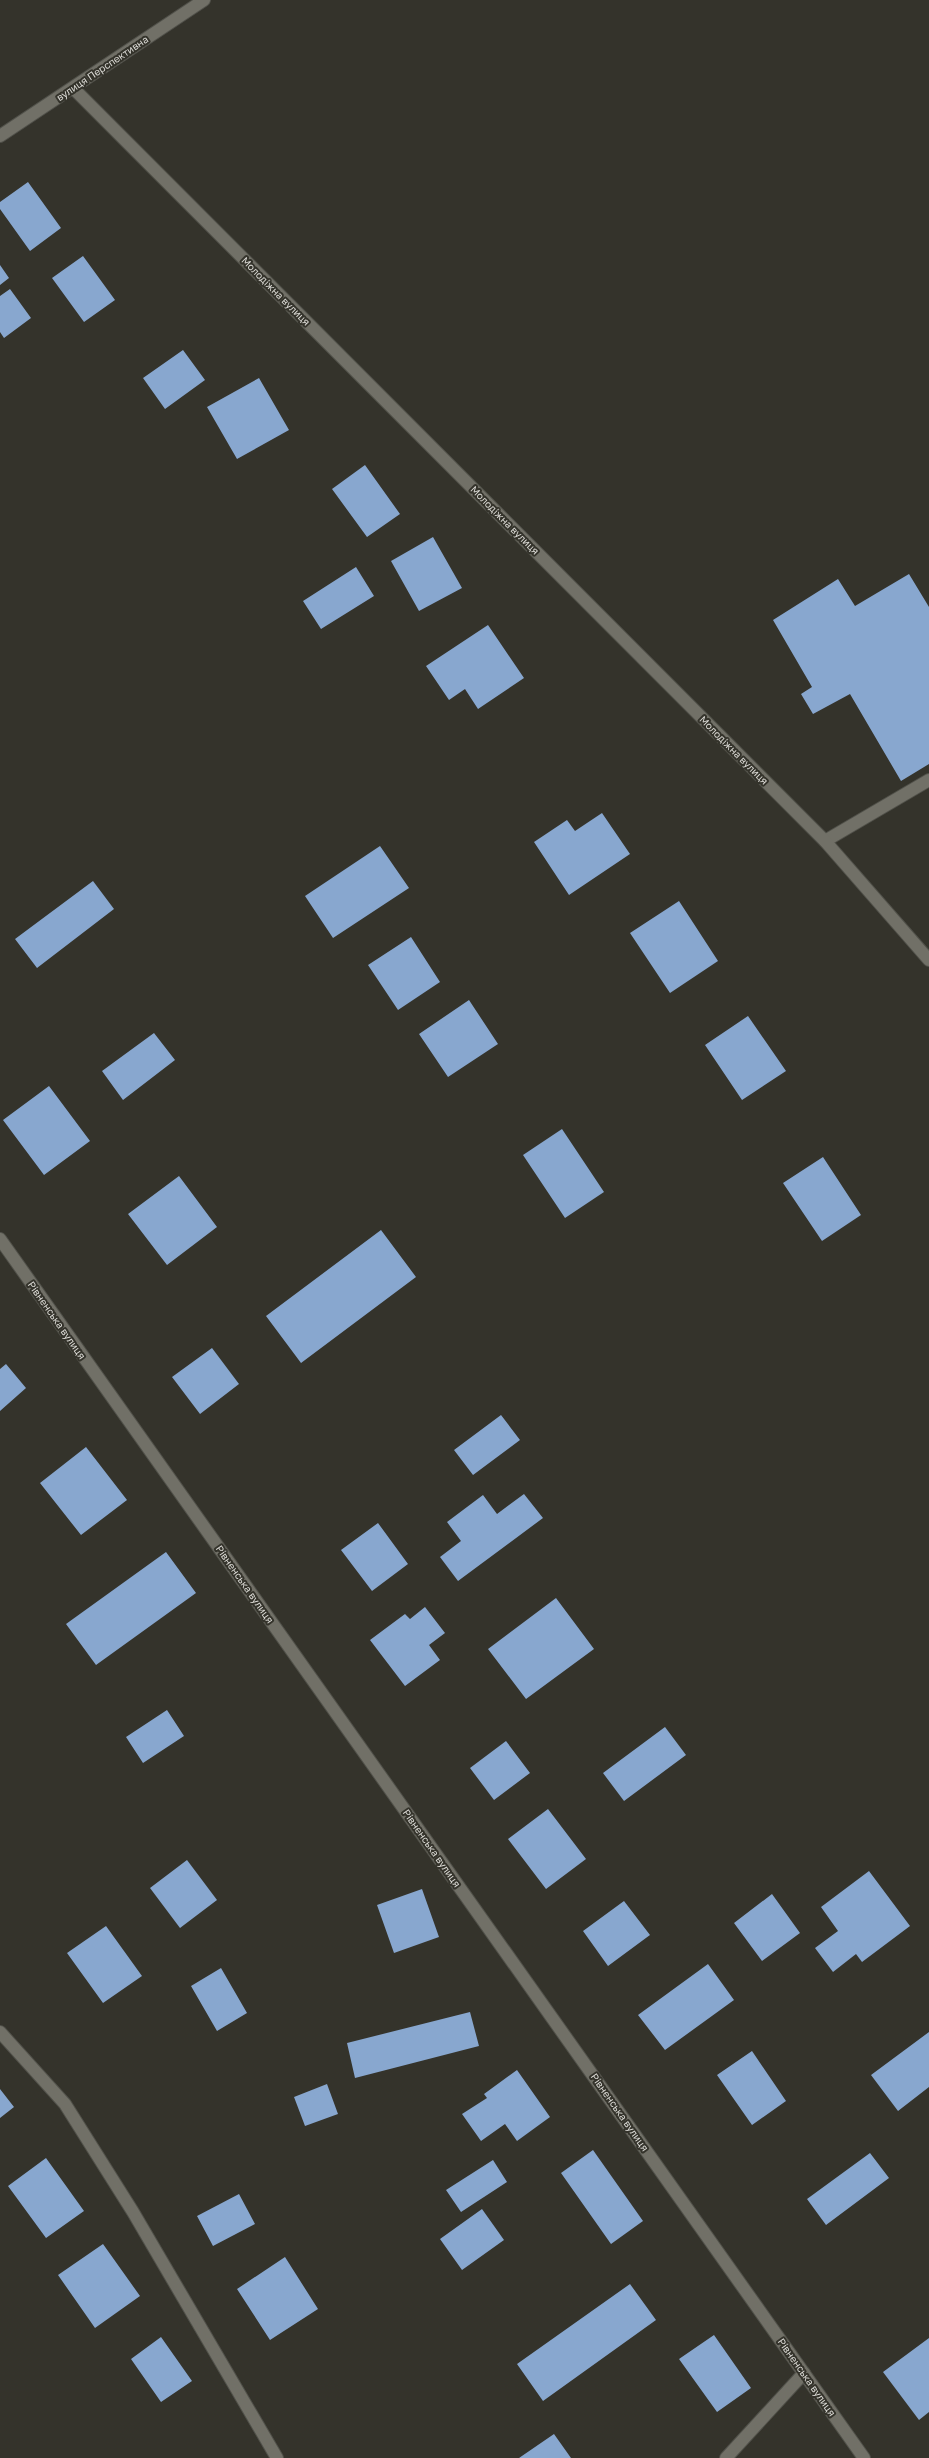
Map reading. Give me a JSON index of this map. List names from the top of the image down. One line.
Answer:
{"streets":{"street":["вулиця Перспективна","Молодіжна вулиця","Рівненська вулиця"]},"crossings":[["вулиця Перспективна","Молодіжна вулиця"]]}
